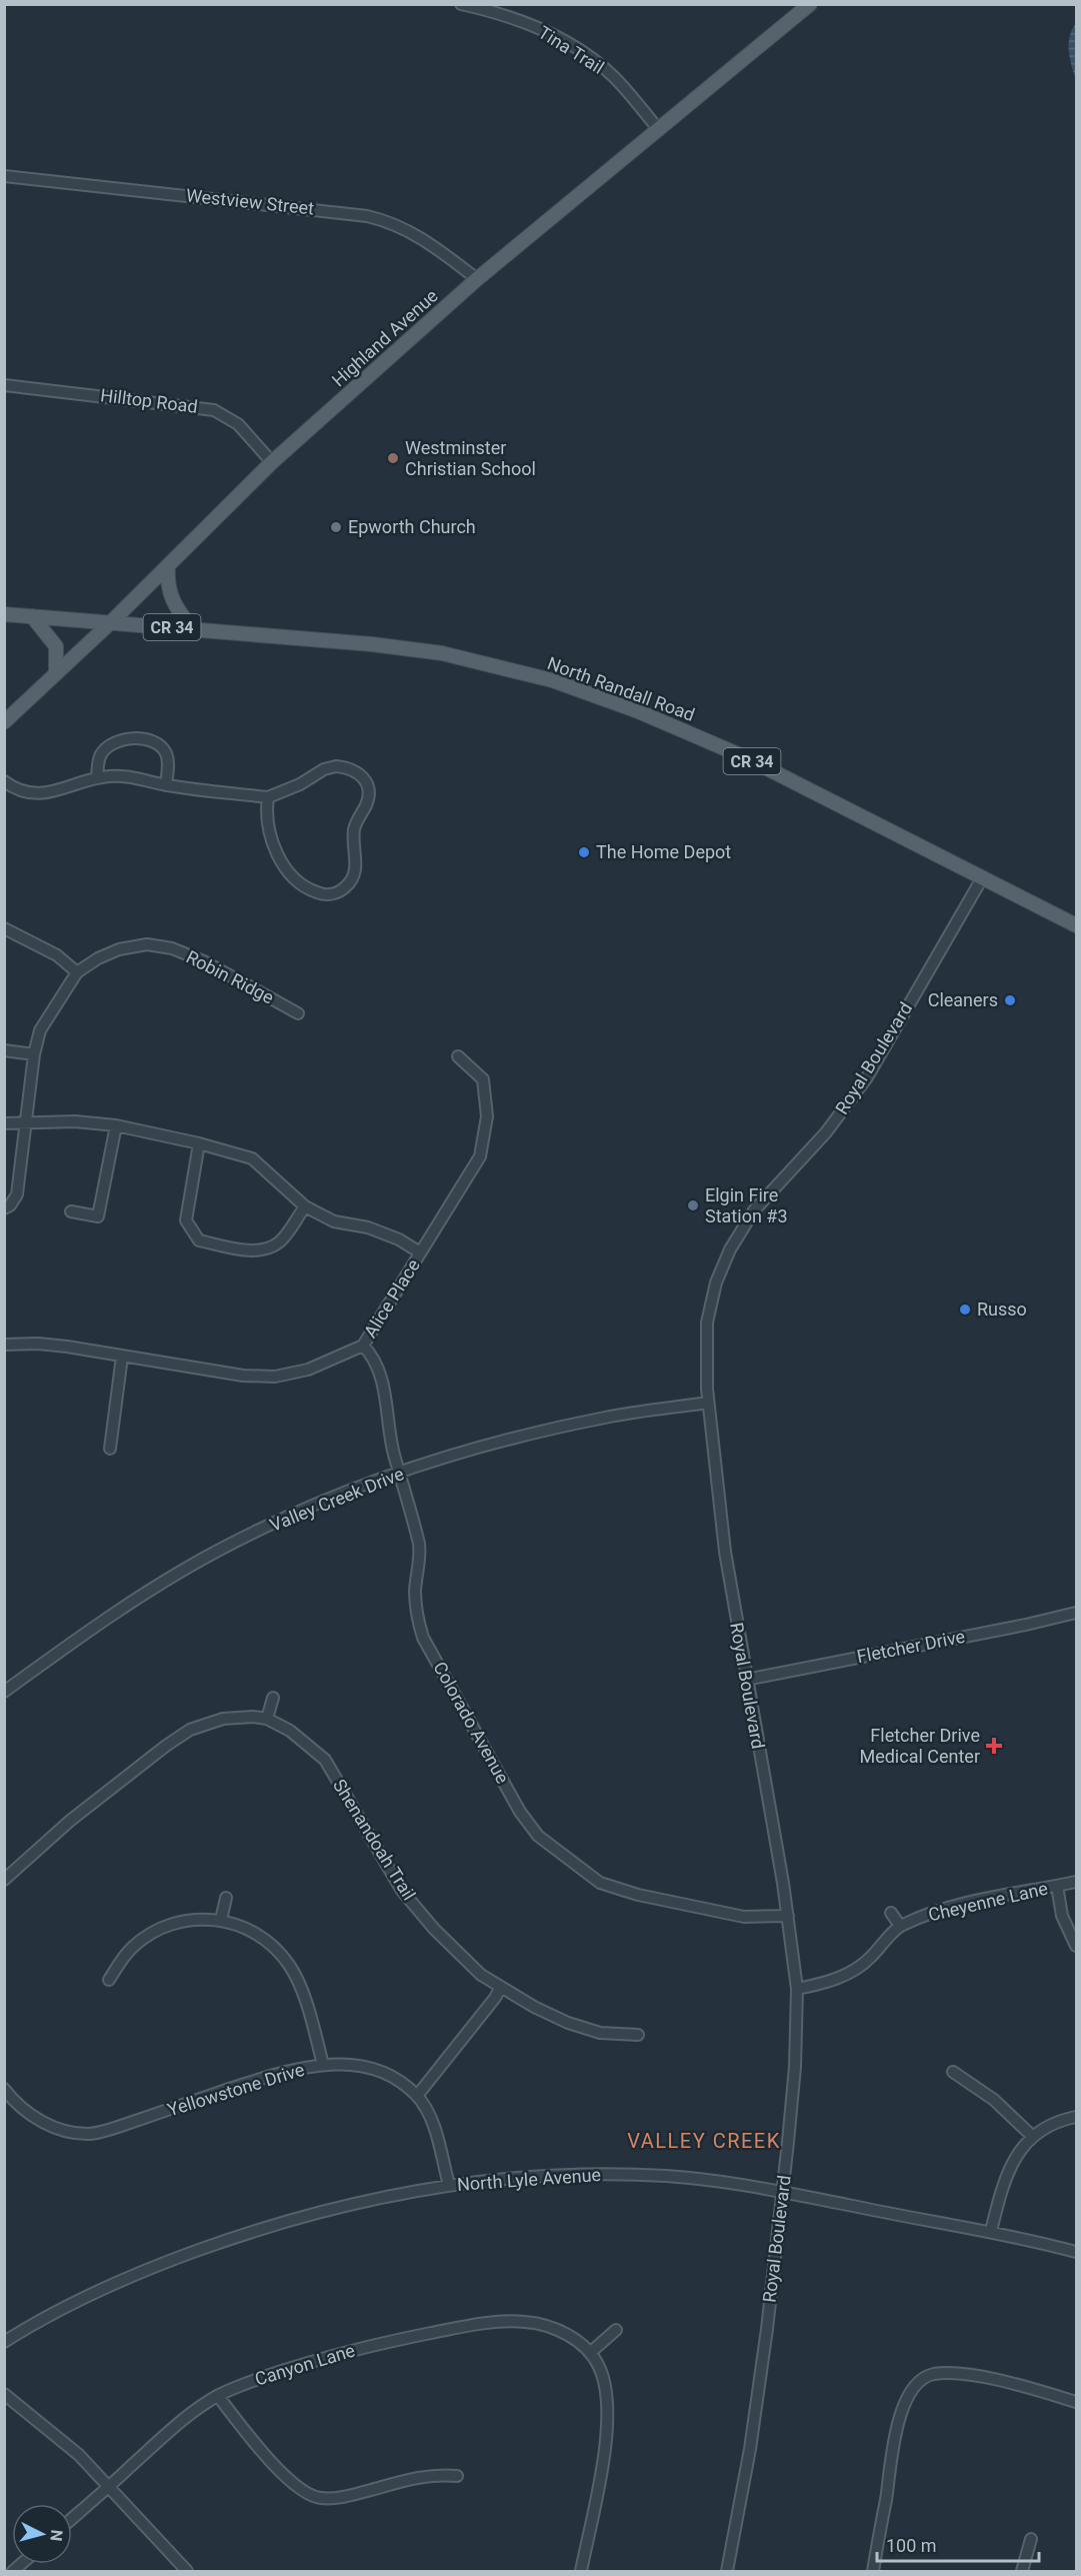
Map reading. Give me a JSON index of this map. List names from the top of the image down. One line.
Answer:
{"streets":{"main road":["Highland Avenue","CR 34","North Randall Road"],"street":["Tina Trail","Westview Street","Hilltop Road","Robin Ridge","Royal Boulevard","Alice Place","Valley Creek Drive","Fletcher Drive","Colorado Avenue","Shenandoah Trail","Cheyenne Lane","Yellowstone Drive","North Lyle Avenue","Canyon Lane"]},"crossings":[["Tina Trail","Highland Avenue"],["Westview Street","Highland Avenue"],["Highland Avenue","Hilltop Road"],["Highland Avenue","North Randall Road"],["North Randall Road","Royal Boulevard"],["Royal Boulevard","Valley Creek Drive"],["Royal Boulevard","Fletcher Drive"],["Royal Boulevard","Colorado Avenue"],["Royal Boulevard","Cheyenne Lane"],["Royal Boulevard","North Lyle Avenue"],["Alice Place","Colorado Avenue"],["Valley Creek Drive","Colorado Avenue"],["Yellowstone Drive","North Lyle Avenue"]],"districts":["VALLEY CREEK"],"places":{"other":["Westminster Christian School","Epworth Church","The Home Depot","Cleaners","Elgin Fire Station #3","Russo"],"health":["Fletcher Drive Medical Center"]},"scale_bar":"100 m","north":"right"}
